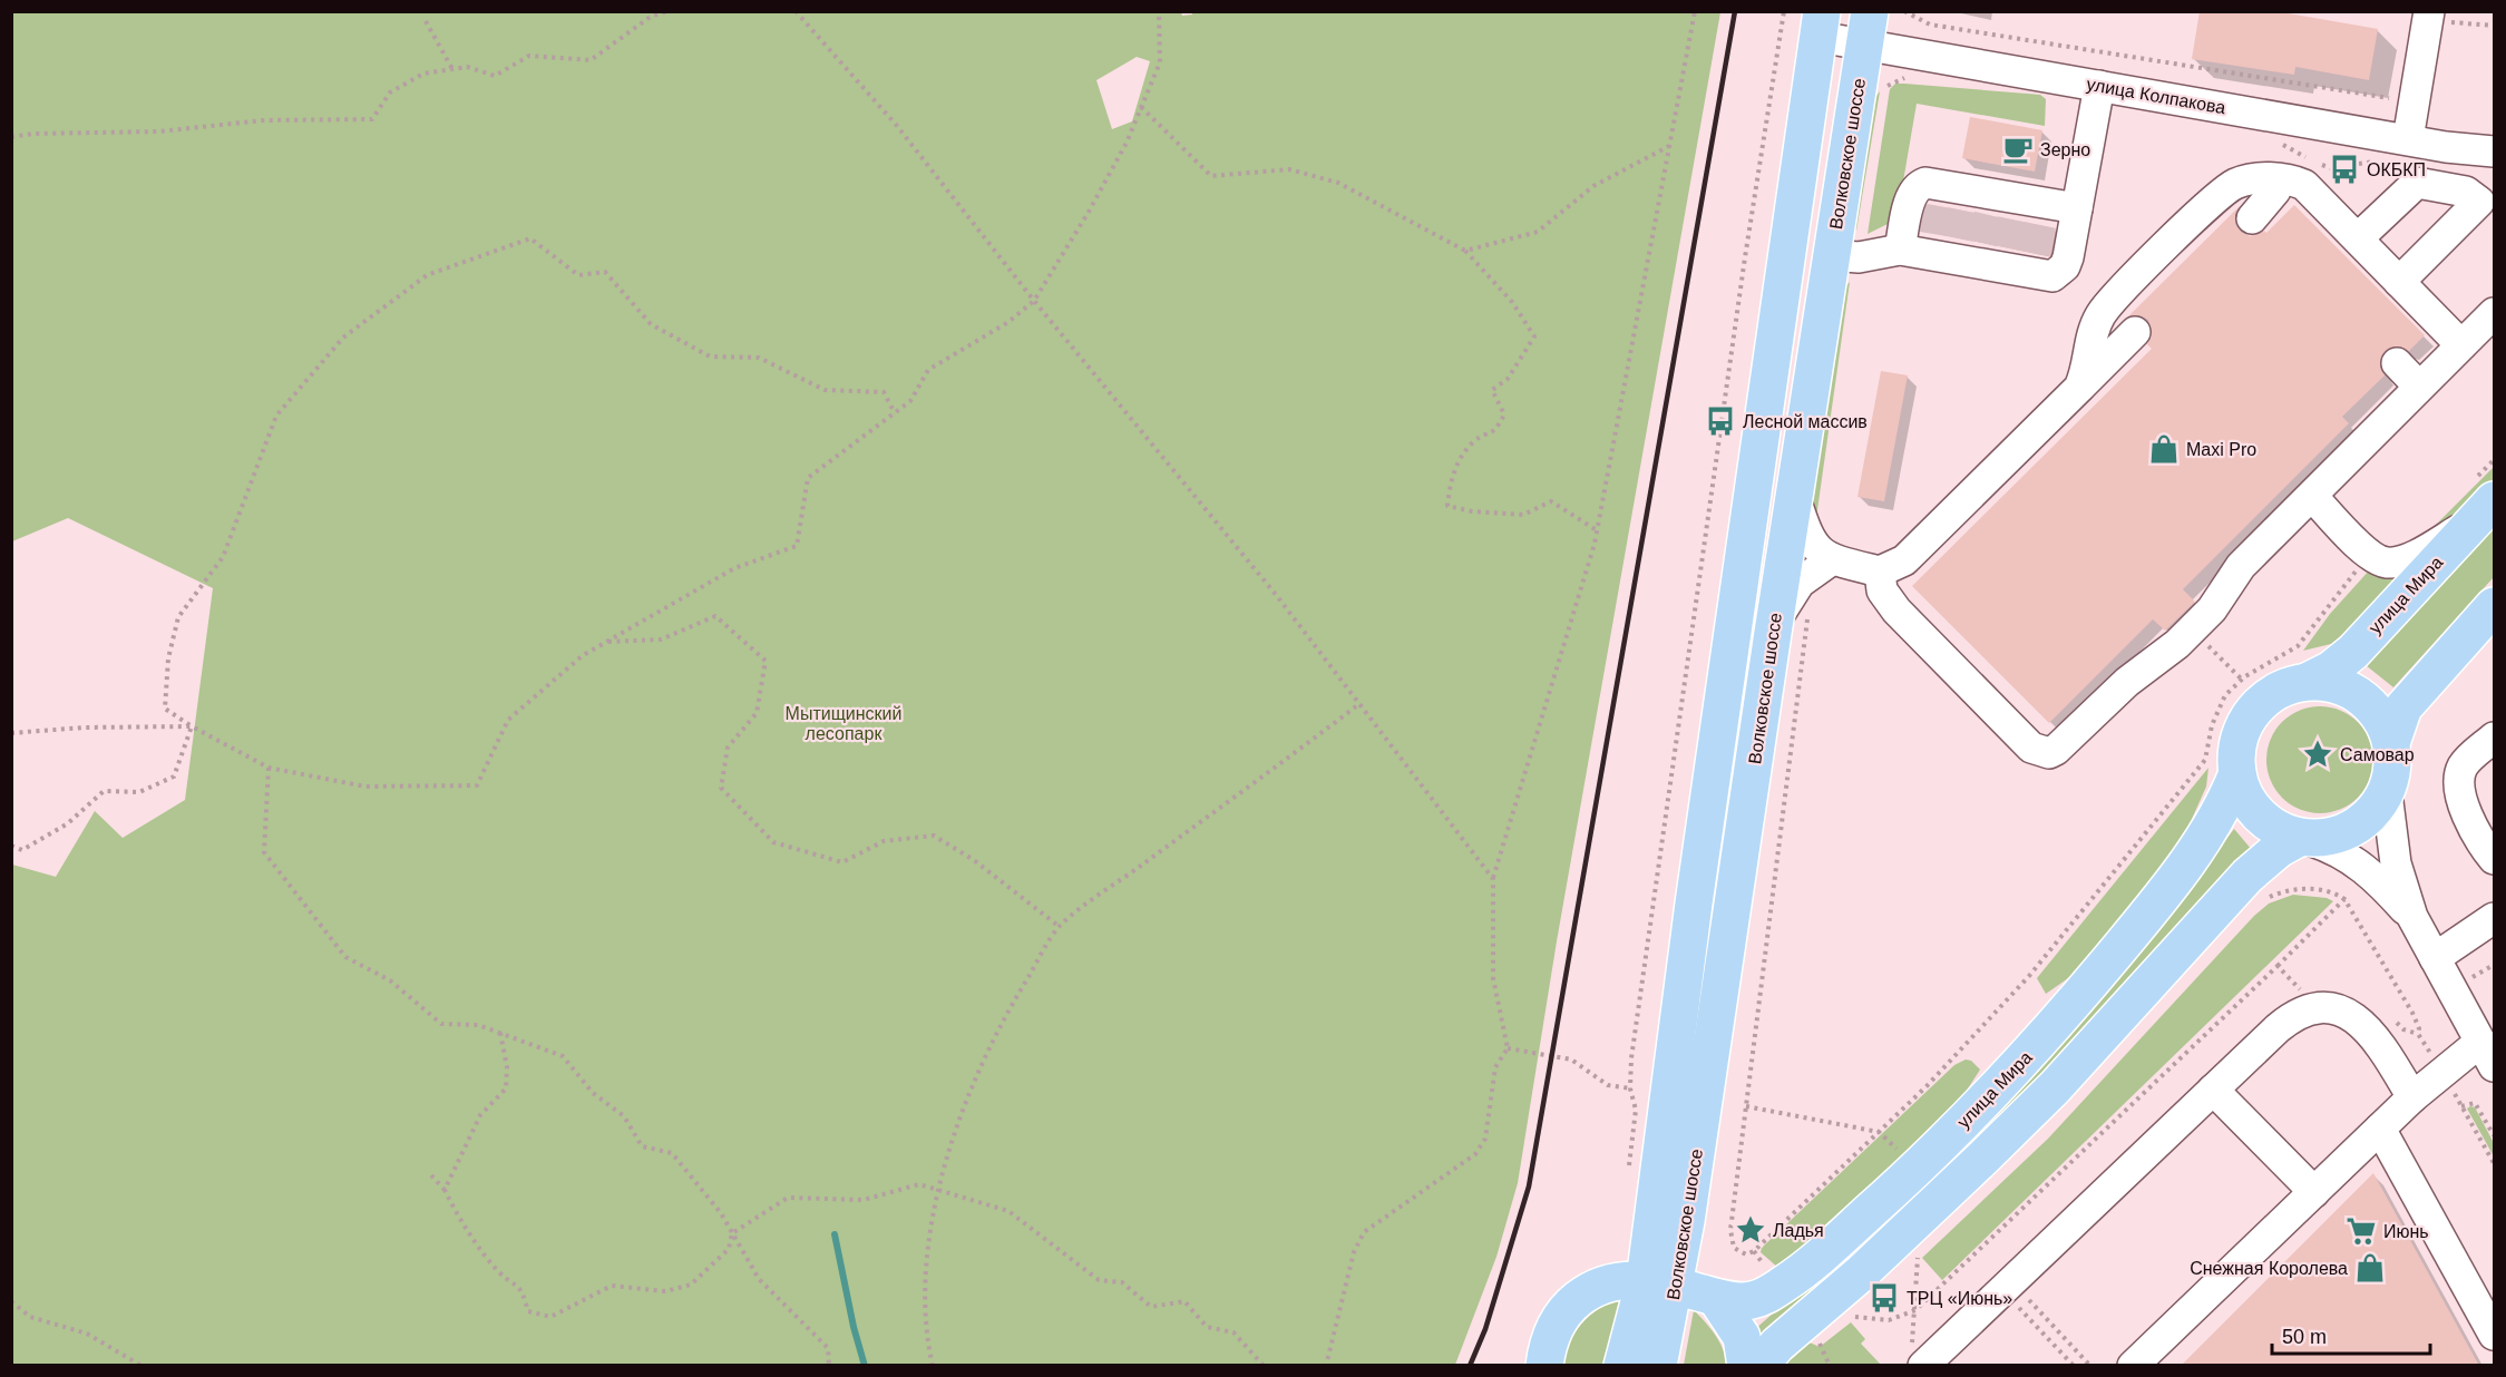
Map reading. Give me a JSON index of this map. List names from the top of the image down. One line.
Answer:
{"streets":{"main road":["Волковское шоссе","улица Мира"],"street":["улица Колпакова"]},"crossings":[["улица Колпакова","Волковское шоссе"],["Волковское шоссе","улица Мира"]],"parks":["Мытищинский лесопарк"],"places":{"cafe":["Зерно"],"bus stop":["ОКБКП","Лесной массив","ТРЦ «Июнь»"],"shop":["Maxi Pro","Снежная Королева"],"place":["Самовар","Ладья"],"supermarket":["Июнь"]},"scale_bar":"50 m"}
